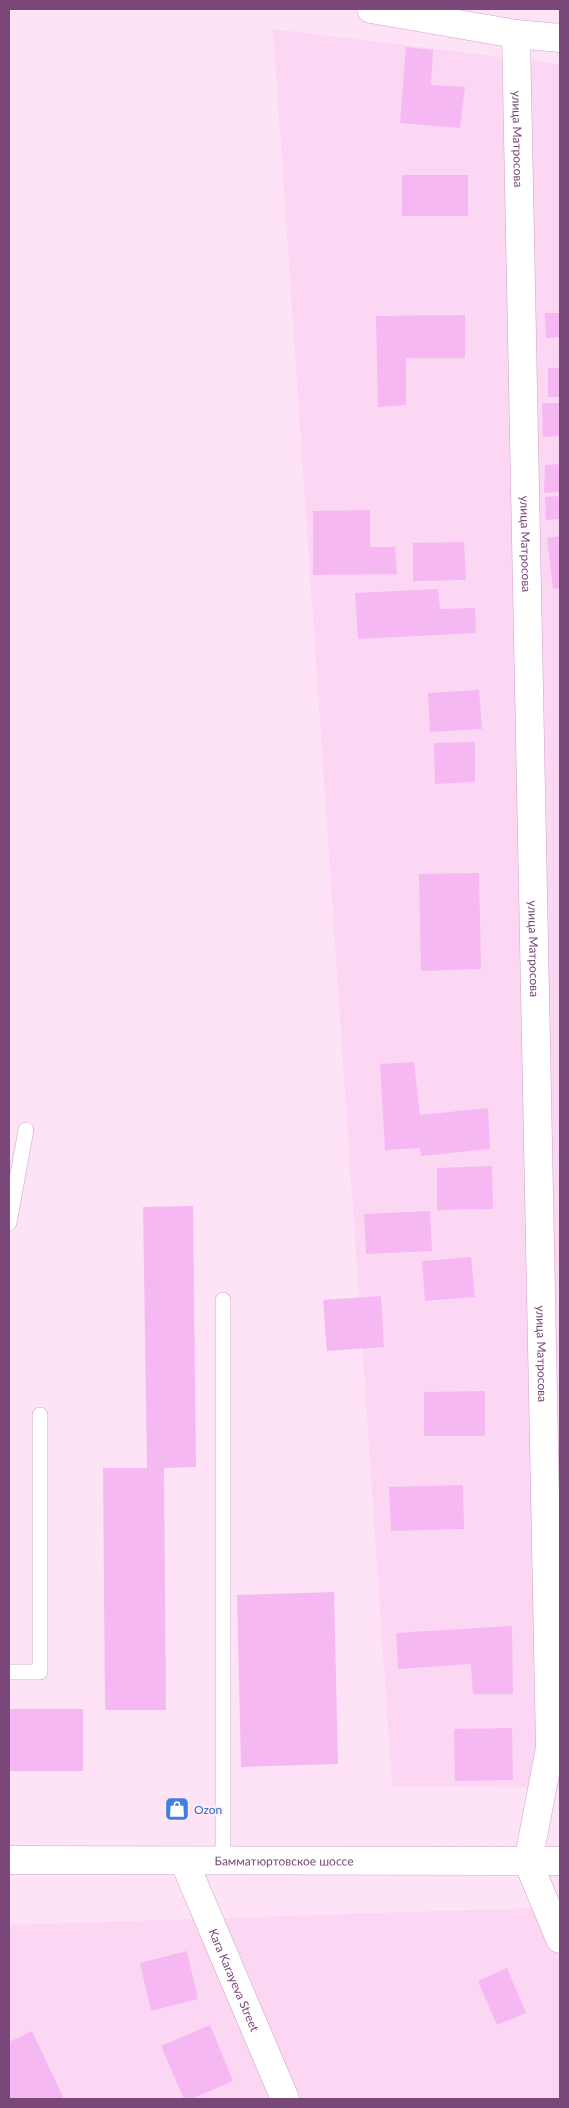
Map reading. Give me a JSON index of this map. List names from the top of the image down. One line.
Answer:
{"streets":{"street":["улица Матросова","Бамматюртовское шоссе","Kara Karayeva Street"]},"crossings":[["улица Матросова","Бамматюртовское шоссе"],["Бамматюртовское шоссе","Kara Karayeva Street"]],"places":{"shop":["Ozon"]}}
